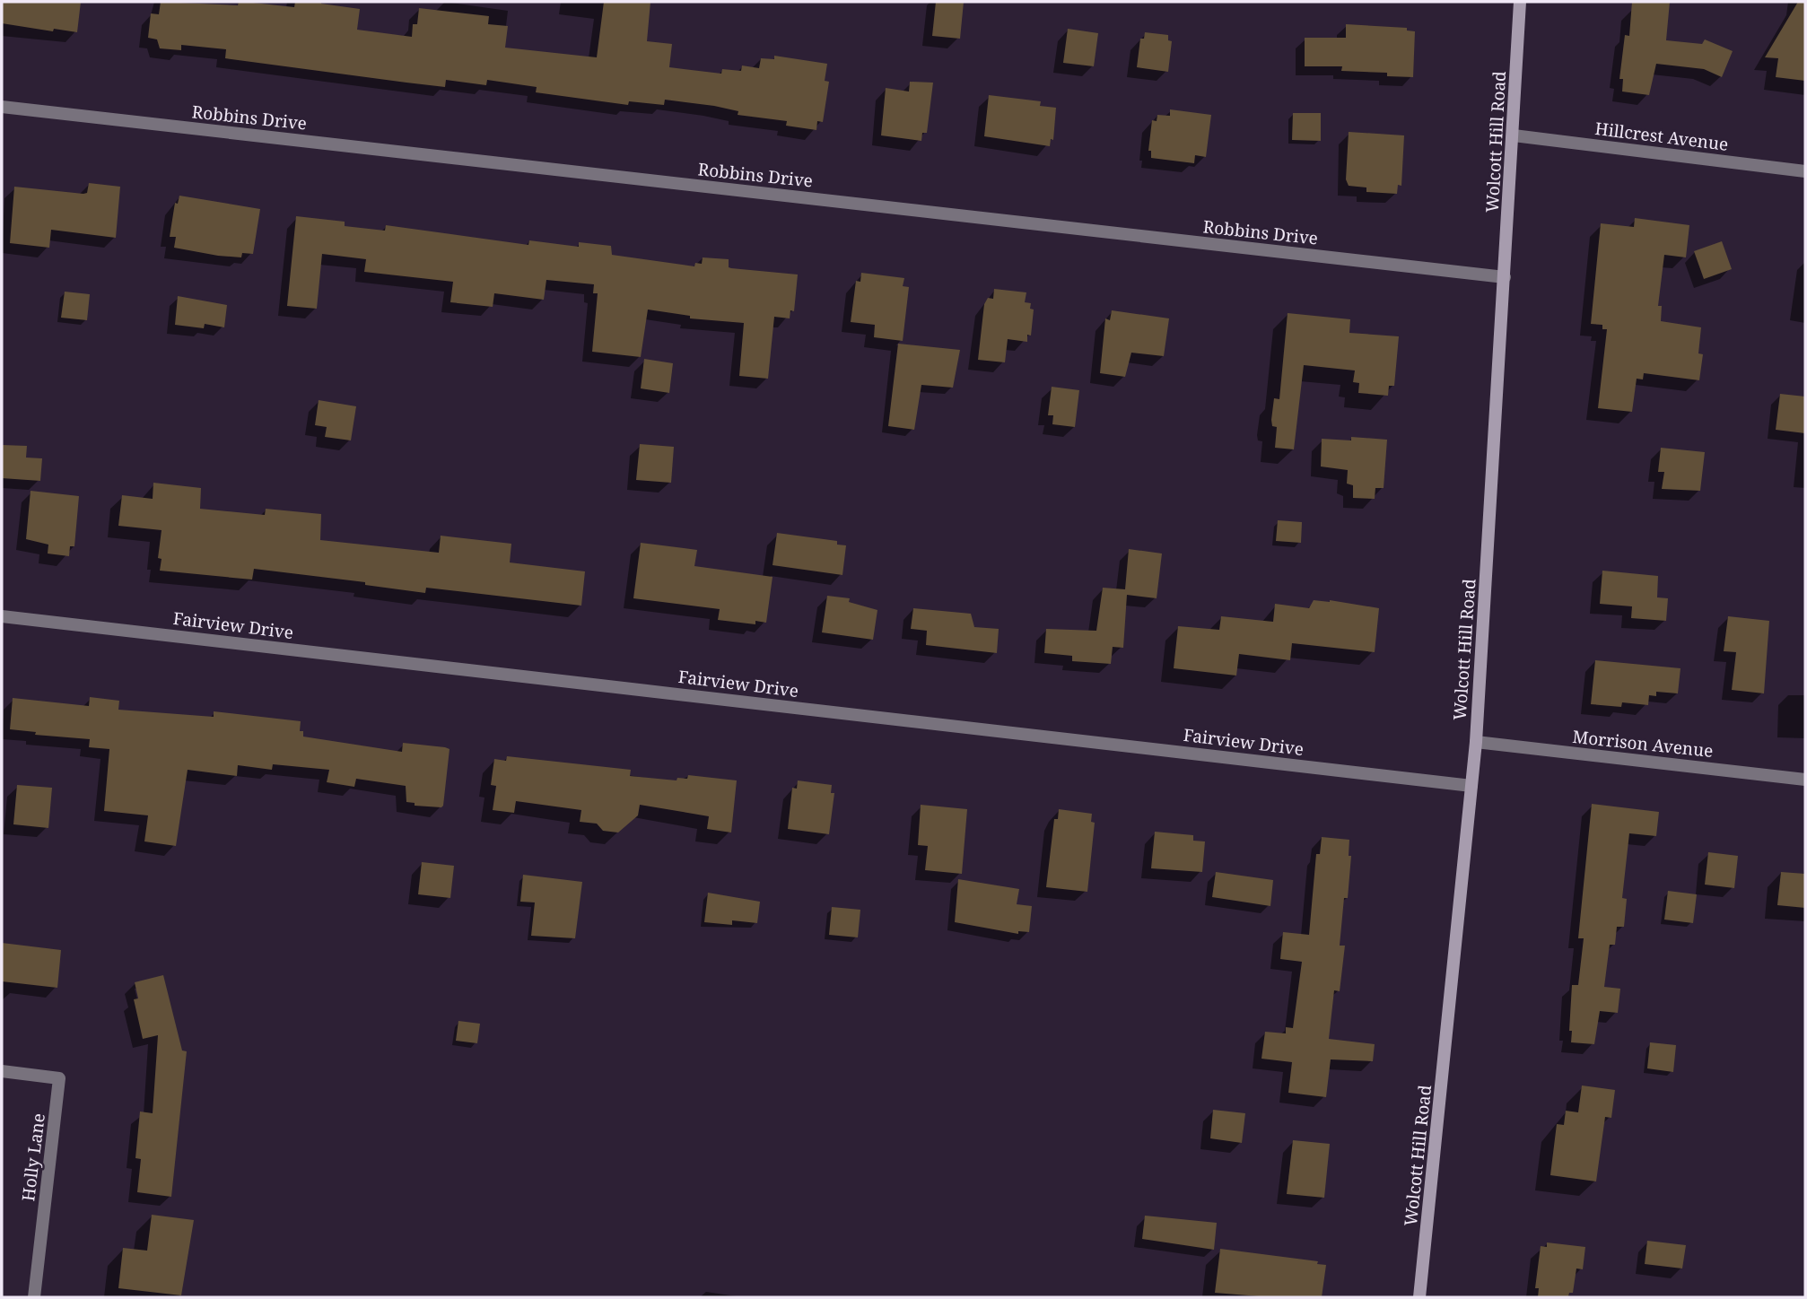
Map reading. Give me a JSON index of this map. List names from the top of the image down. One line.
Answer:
{"streets":{"street":["Robbins Drive","Hillcrest Avenue","Wolcott Hill Road","Fairview Drive","Morrison Avenue","Holly Lane"]},"crossings":[["Robbins Drive","Wolcott Hill Road"],["Hillcrest Avenue","Wolcott Hill Road"],["Wolcott Hill Road","Fairview Drive"],["Wolcott Hill Road","Morrison Avenue"]]}
